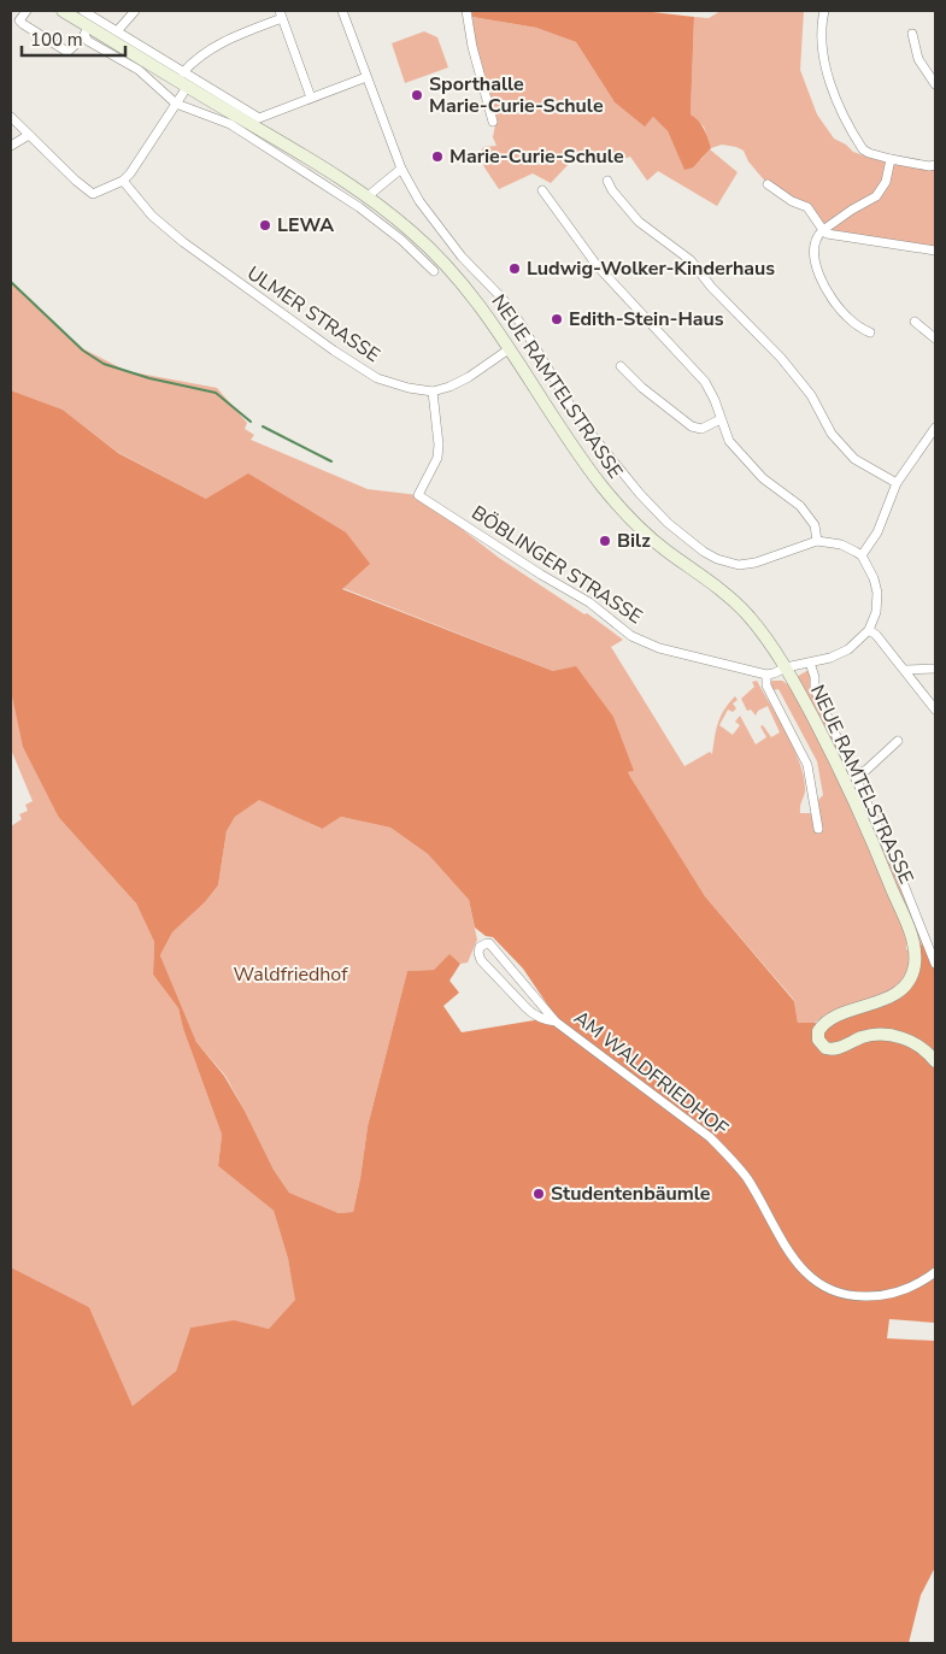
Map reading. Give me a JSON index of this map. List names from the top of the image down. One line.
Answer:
{"streets":{"main road":["NEUE RAMTELSTRASSE"],"street":["ULMER STRASSE","BÖBLINGER STRASSE","AM WALDFRIEDHOF"]},"crossings":[["ULMER STRASSE","BÖBLINGER STRASSE"]],"parks":["Waldfriedhof"],"places":["Sporthalle Marie-Curie-Schule","Marie-Curie-Schule","LEWA","Ludwig-Wolker-Kinderhaus","Edith-Stein-Haus","Bilz","Studentenbäumle"],"scale_bar":"100 m"}
